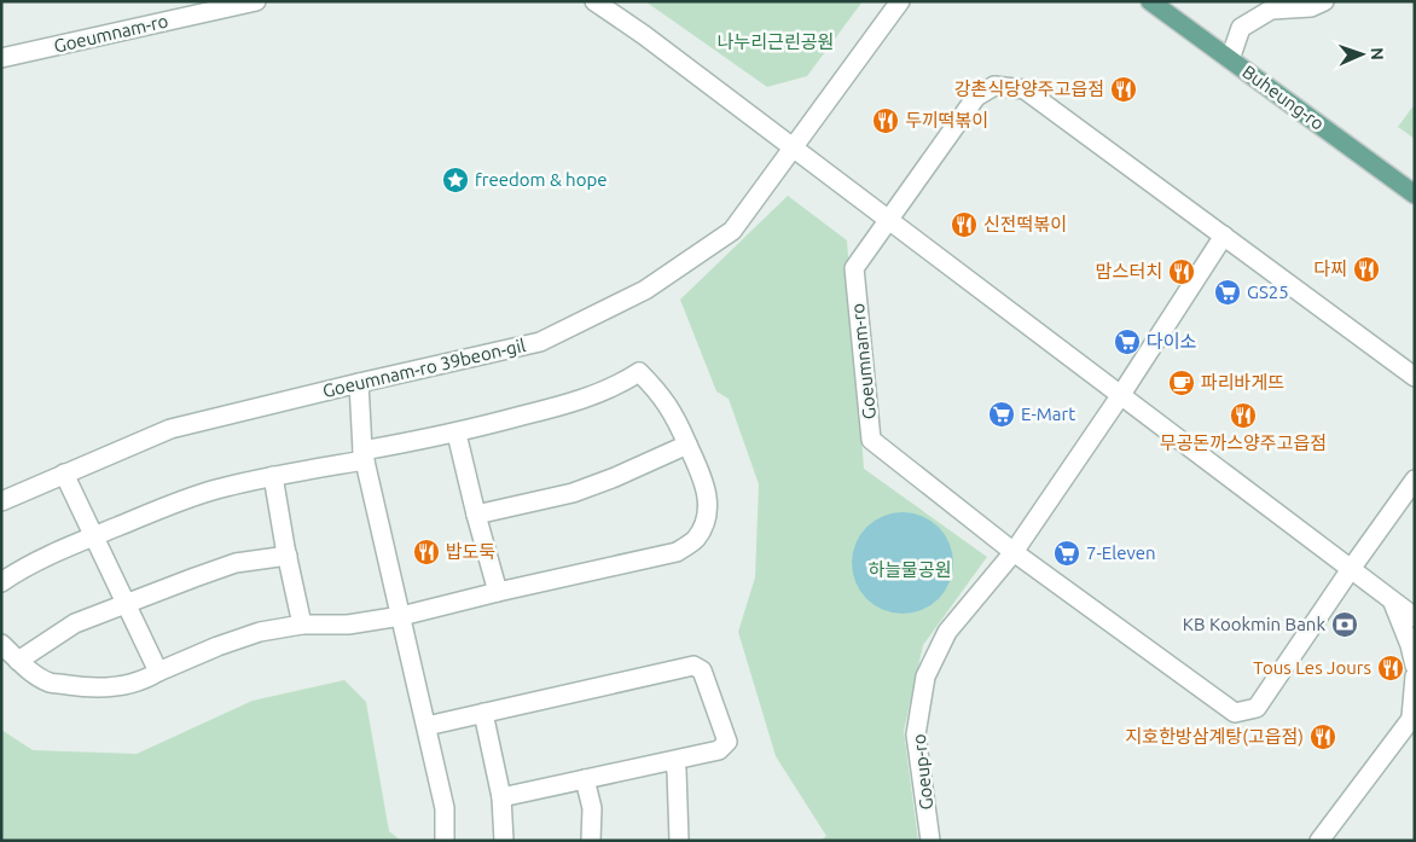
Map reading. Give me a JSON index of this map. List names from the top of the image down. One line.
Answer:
{"streets":{"main road":["Buheung-ro"],"street":["Goeumnam-ro","Goeumnam-ro 39beon-gil","Goeup-ro"]},"crossings":[["Goeumnam-ro","Goeup-ro"]],"parks":["나누리근린공원","하늘물공원"],"places":{"restaurant":["강촌식당양주고읍점","두끼떡볶이","신전떡볶이","다찌","맘스터치","무공돈까스양주고읍점","밥도둑","Tous Les Jours","지호한방삼계탕(고읍점)"],"place":["freedom & hope"],"supermarket":["GS25","다이소","E-Mart","7-Eleven"],"cafe":["파리바게뜨"],"bank":["KB Kookmin Bank"]},"north":"right"}
